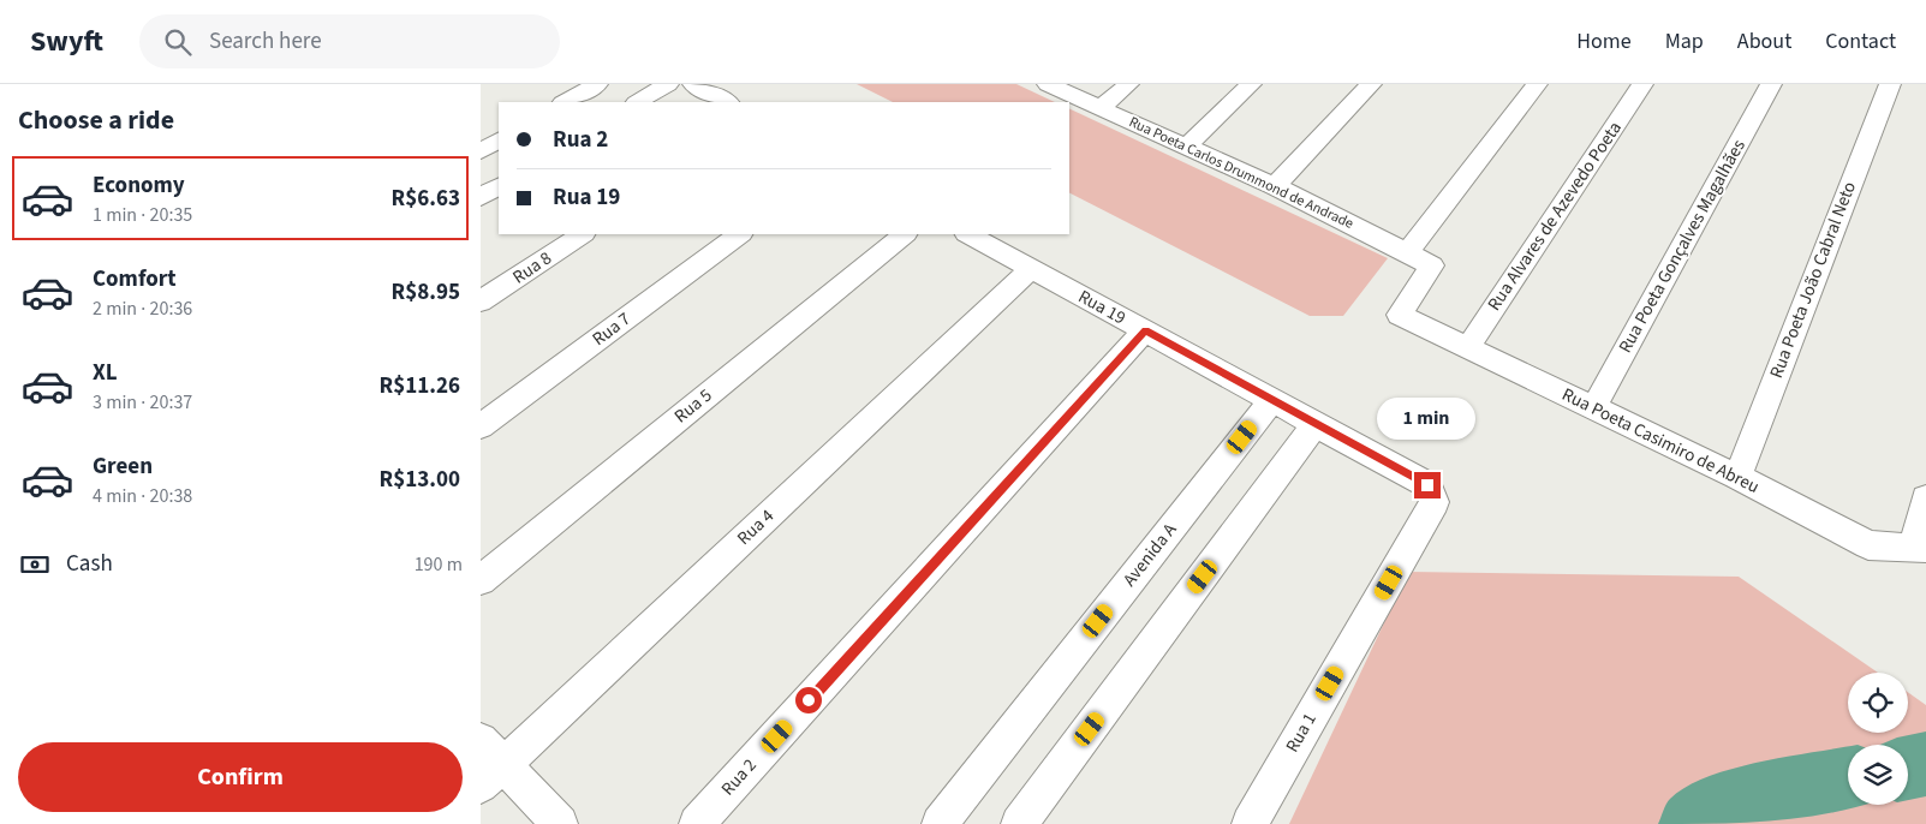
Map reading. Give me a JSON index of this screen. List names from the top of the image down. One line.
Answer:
{"streets":{"street":["Rua Poeta Carlos Drummond de Andrade","Rua Alvares de Azevedo Poeta","Rua Poeta Gonçalves Magalhães","Rua 8","Rua Poeta João Cabral Neto","Rua 19","Rua 7","Rua 5","Rua Poeta Casimiro de Abreu","Rua 4","Avenida A","Rua 1","Rua 2"]},"crossings":[["Rua Poeta Carlos Drummond de Andrade","Rua Poeta Casimiro de Abreu"],["Rua Alvares de Azevedo Poeta","Rua Poeta Casimiro de Abreu"],["Rua Poeta Gonçalves Magalhães","Rua Poeta Casimiro de Abreu"],["Rua Poeta João Cabral Neto","Rua Poeta Casimiro de Abreu"],["Rua 19","Rua 4"],["Rua 19","Avenida A"],["Rua 19","Rua 1"],["Rua 19","Rua 2"]],"page":{"header":"Swyft","search":"Search here","nav":["Home","Map","About","Contact"],"heading":"Choose a ride","banner":["Rua 2","Rua 19"],"list":[{"name":"Economy","note":"1 min · 20:35","value":"R$6.63"},{"name":"Comfort","note":"2 min · 20:36","value":"R$8.95"},{"name":"XL","note":"3 min · 20:37","value":"R$11.26"},{"name":"Green","note":"4 min · 20:38","value":"R$13.00"}],"bubble":"1 min","pay":["Cash","190 m"],"buttons":"Confirm"}}
